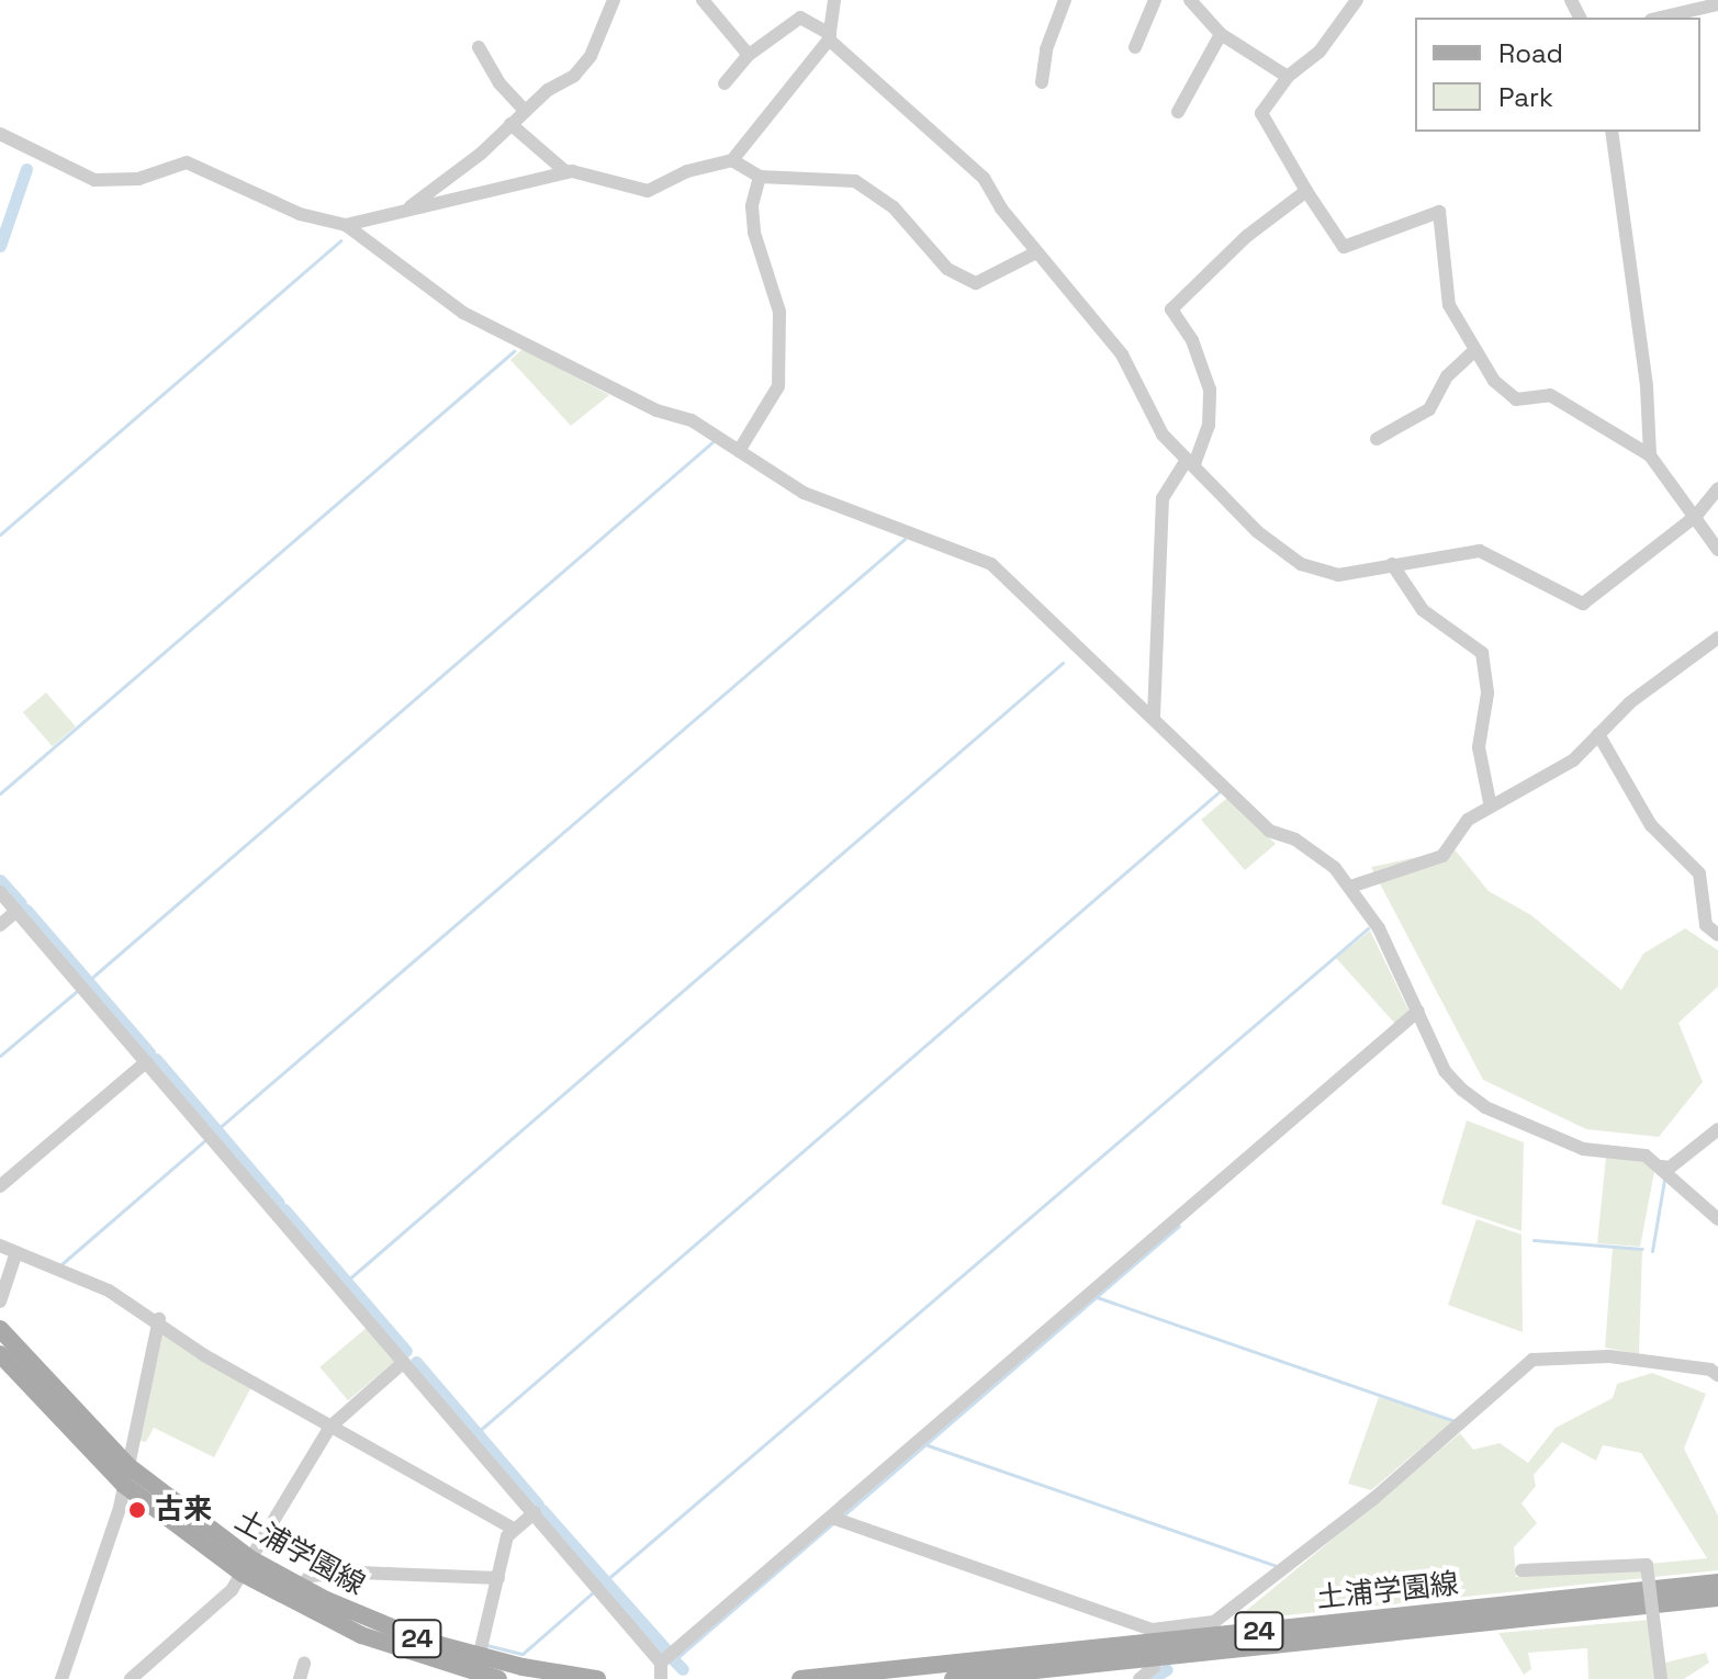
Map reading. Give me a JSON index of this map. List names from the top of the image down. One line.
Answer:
{"streets":{"main road":["土浦学園線","24"]},"places":["古来"],"legend":["Road","Park"]}
